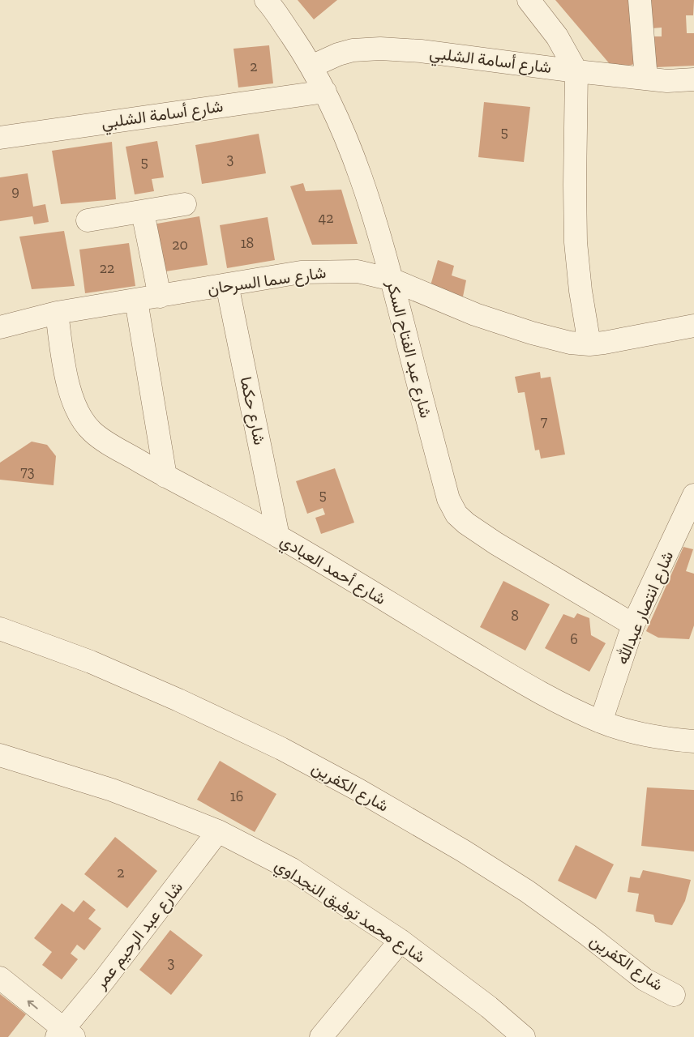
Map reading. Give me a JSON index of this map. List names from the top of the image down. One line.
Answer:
{"streets":{"street":["شارع أسامة الشلبي","شارع سما السرحان","شارع عبد الفتاح السكر","شارع حكما","شارع أحمد العبادي","شارع انتصار عبدالله","شارع الكفرين","شارع محمد توفيق النجداوي","شارع عبد الرحيم عمر"]},"crossings":[["شارع أسامة الشلبي","شارع عبد الفتاح السكر"],["شارع سما السرحان","شارع عبد الفتاح السكر"],["شارع سما السرحان","شارع حكما"],["شارع سما السرحان","شارع أحمد العبادي"],["شارع عبد الفتاح السكر","شارع انتصار عبدالله"],["شارع حكما","شارع أحمد العبادي"],["شارع أحمد العبادي","شارع انتصار عبدالله"],["شارع محمد توفيق النجداوي","شارع عبد الرحيم عمر"]],"house_numbers":["2","5","3","5","9","42","18","20","22","7","73","5","8","6","16","2","3"]}
